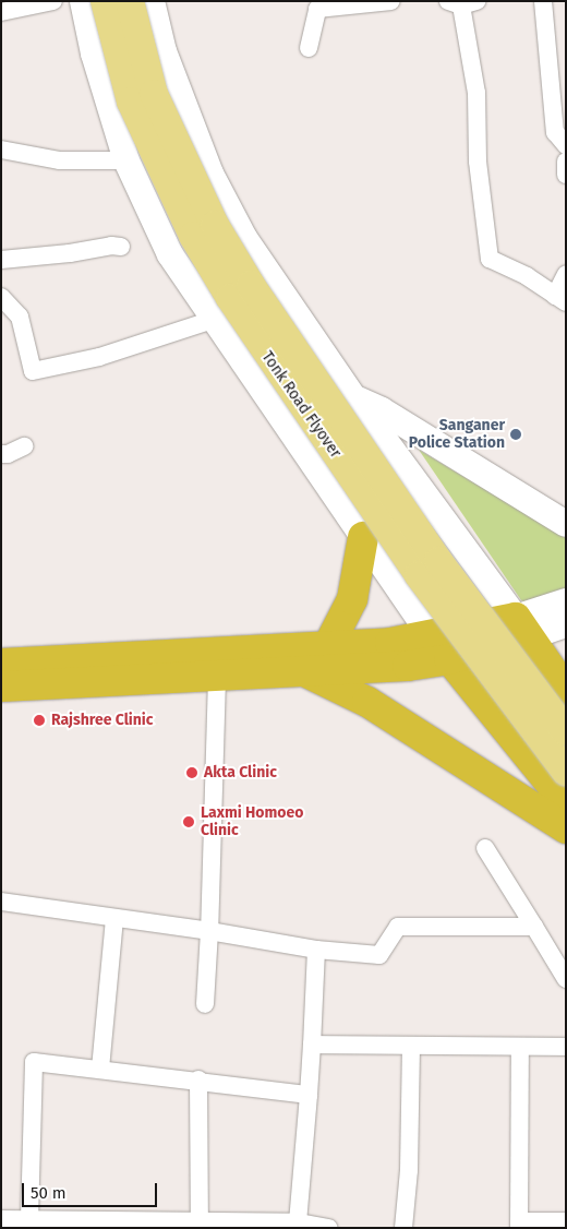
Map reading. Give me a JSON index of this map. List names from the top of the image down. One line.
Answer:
{"streets":{"main road":["Tonk Road Flyover"]},"places":["Sanganer Police Station","Rajshree Clinic","Akta Clinic","Laxmi Homoeo Clinic"],"scale_bar":"50 m"}
